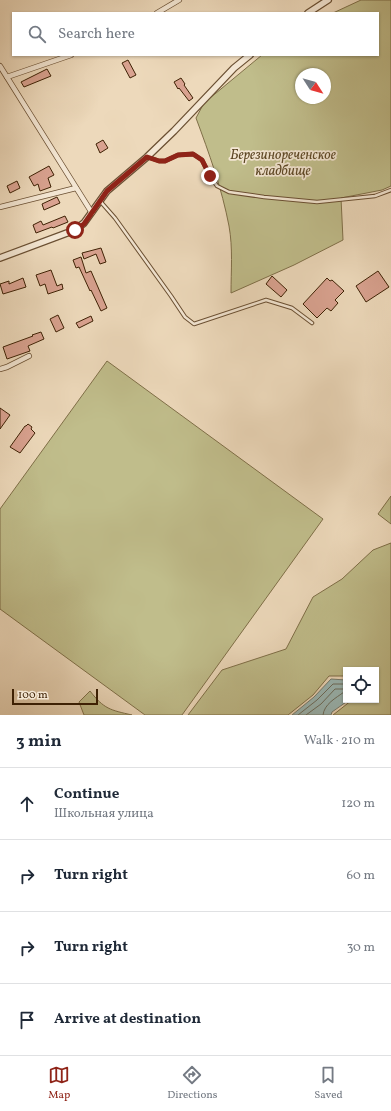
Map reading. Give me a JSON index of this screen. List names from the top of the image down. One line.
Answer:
{"parks":["Березинореченское кладбище"],"scale_bar":"100 m","north":"bottom right","page":{"search":"Search here","scale":"100 m","heading":["3 min","Walk · 210 m"],"list":[["Continue","Школьная улица","120 m"],["Turn right","60 m"],["Turn right","30 m"],"Arrive at destination"],"nav":["Map","Directions","Saved"]}}
